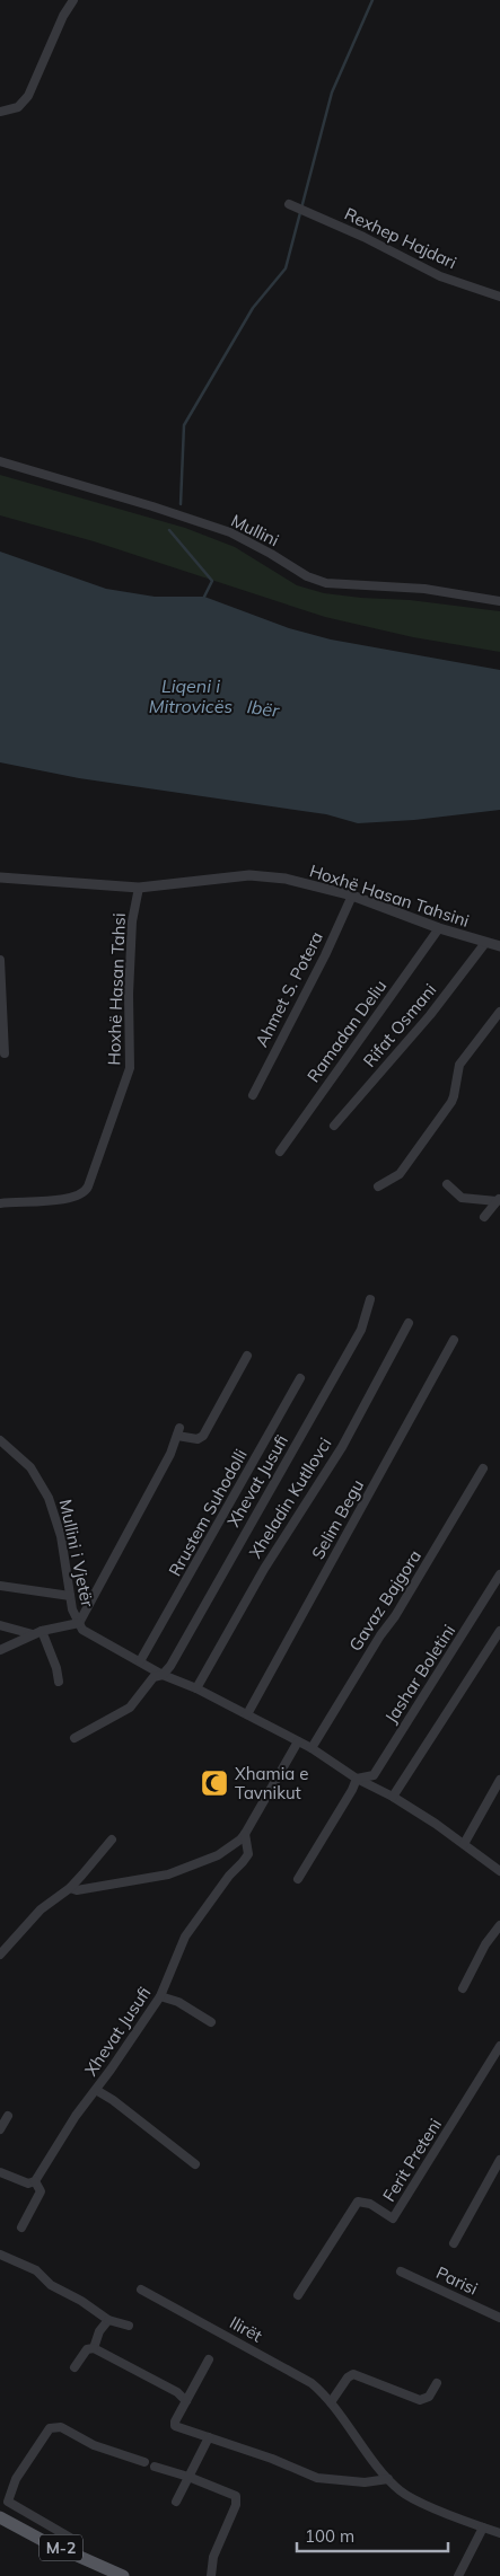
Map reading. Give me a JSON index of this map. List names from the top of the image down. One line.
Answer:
{"streets":{"main road":["M-2"],"street":["Rexhep Hajdari","Mullini","Hoxhë Hasan Tahsini","Hoxhë Hasan Tahsi","Ahmet S. Potera","Rifat Osmani","Ramadan Deliu","Xhevat Jusufi","Xheladin Kutllovci","Rrustem Suhodolli","Selim Begu","Mullini i Vjetër","Gavaz Bajgora","Jashar Boletini","Ferit Preteni","Parisi","Ilirët"]},"crossings":[["Hoxhë Hasan Tahsini","Hoxhë Hasan Tahsi"],["Hoxhë Hasan Tahsini","Ahmet S. Potera"],["Hoxhë Hasan Tahsini","Rifat Osmani"],["Hoxhë Hasan Tahsini","Ramadan Deliu"]],"water":["Liqeni i Mitrovicës","Ibër"],"places":{"mosque":["Xhamia e Tavnikut"]},"scale_bar":"100 m"}
